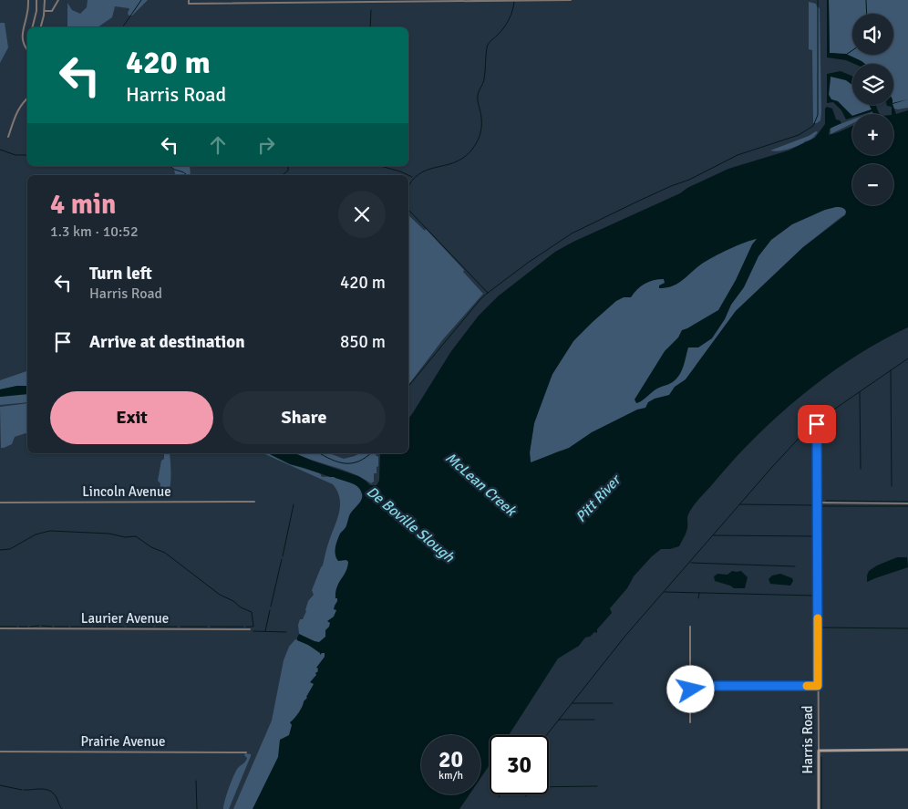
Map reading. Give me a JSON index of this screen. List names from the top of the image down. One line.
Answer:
{"streets":{"main road":["Harris Road"],"street":["Lincoln Avenue","Laurier Avenue","Prairie Avenue"]},"water":["McLean Creek","Pitt River","De Boville Slough"],"page":{"map_buttons":["+","−"],"turn":["420 m","Harris Road"],"heading":["4 min","1.3 km · 10:52"],"list":[{"name":"Turn left","note":"Harris Road","value":"420 m"},{"name":"Arrive at destination","value":"850 m"}],"buttons":["Exit","Share"],"speed":"20 km/h","limit":"30"}}
